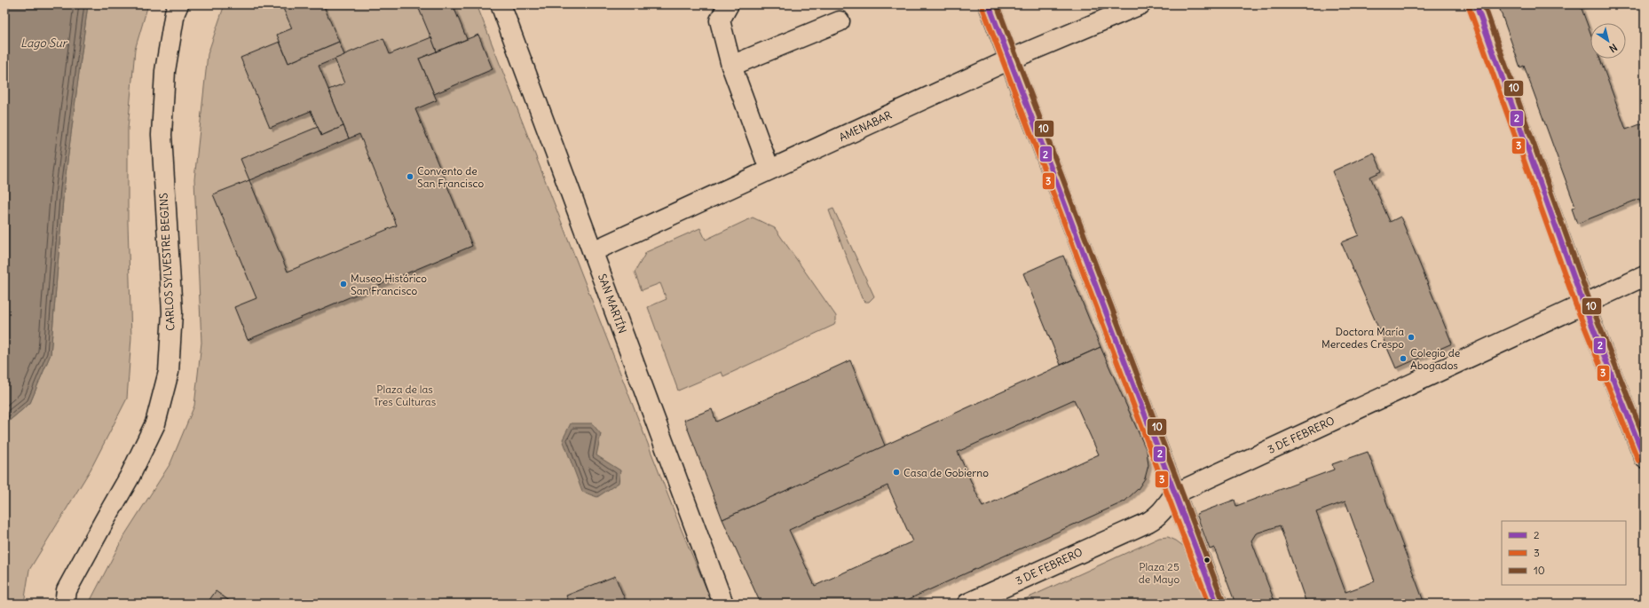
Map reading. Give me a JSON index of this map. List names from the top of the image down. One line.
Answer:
{"streets":{"street":["AMENABAR","CARLOS SYLVESTRE BEGINS","SAN MARTÍN","3 DE FEBRERO"]},"crossings":[["AMENABAR","SAN MARTÍN"]],"water":["Lago Sur"],"parks":["Plaza de las Tres Culturas","Plaza 25 de Mayo"],"places":["Convento de San Francisco","Museo Histórico San Francisco","Doctora María Mercedes Crespo","Colegio de Abogados","Casa de Gobierno"],"lines":["transit line 2","transit line 10","transit line 3"],"legend":["2","3","10"],"north":"bottom right"}
